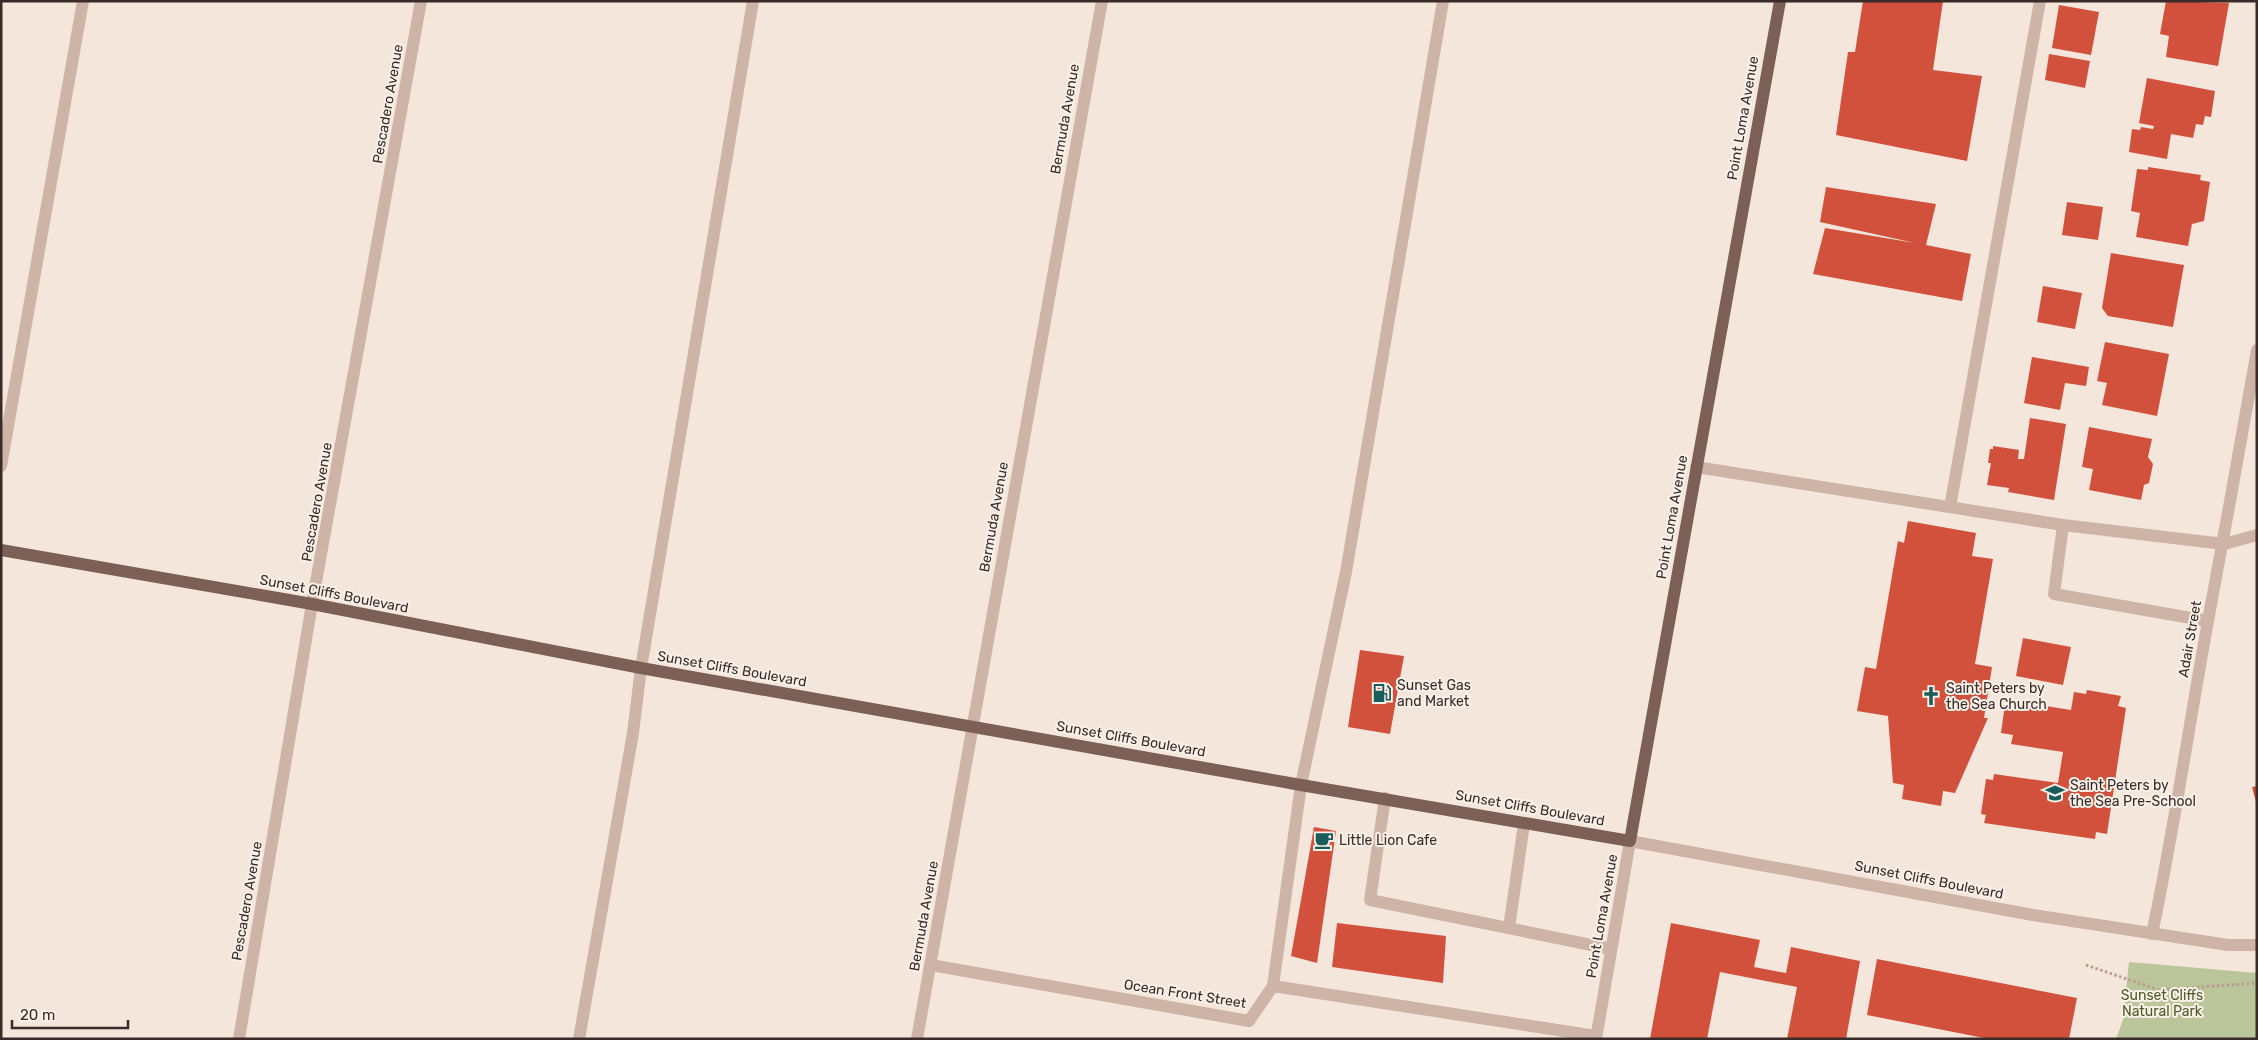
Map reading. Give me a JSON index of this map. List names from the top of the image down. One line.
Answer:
{"streets":{"main road":["Point Loma Avenue","Sunset Cliffs Boulevard"],"street":["Pescadero Avenue","Bermuda Avenue","Adair Street","Ocean Front Street"]},"crossings":[["Pescadero Avenue","Sunset Cliffs Boulevard"],["Point Loma Avenue","Sunset Cliffs Boulevard"],["Bermuda Avenue","Sunset Cliffs Boulevard"],["Bermuda Avenue","Ocean Front Street"],["Sunset Cliffs Boulevard","Adair Street"]],"parks":["Sunset Cliffs Natural Park"],"places":{"fuel station":["Sunset Gas and Market"],"church":["Saint Peters by the Sea Church"],"school or university":["Saint Peters by the Sea Pre-School"],"cafe":["Little Lion Cafe"]},"scale_bar":"20 m"}
